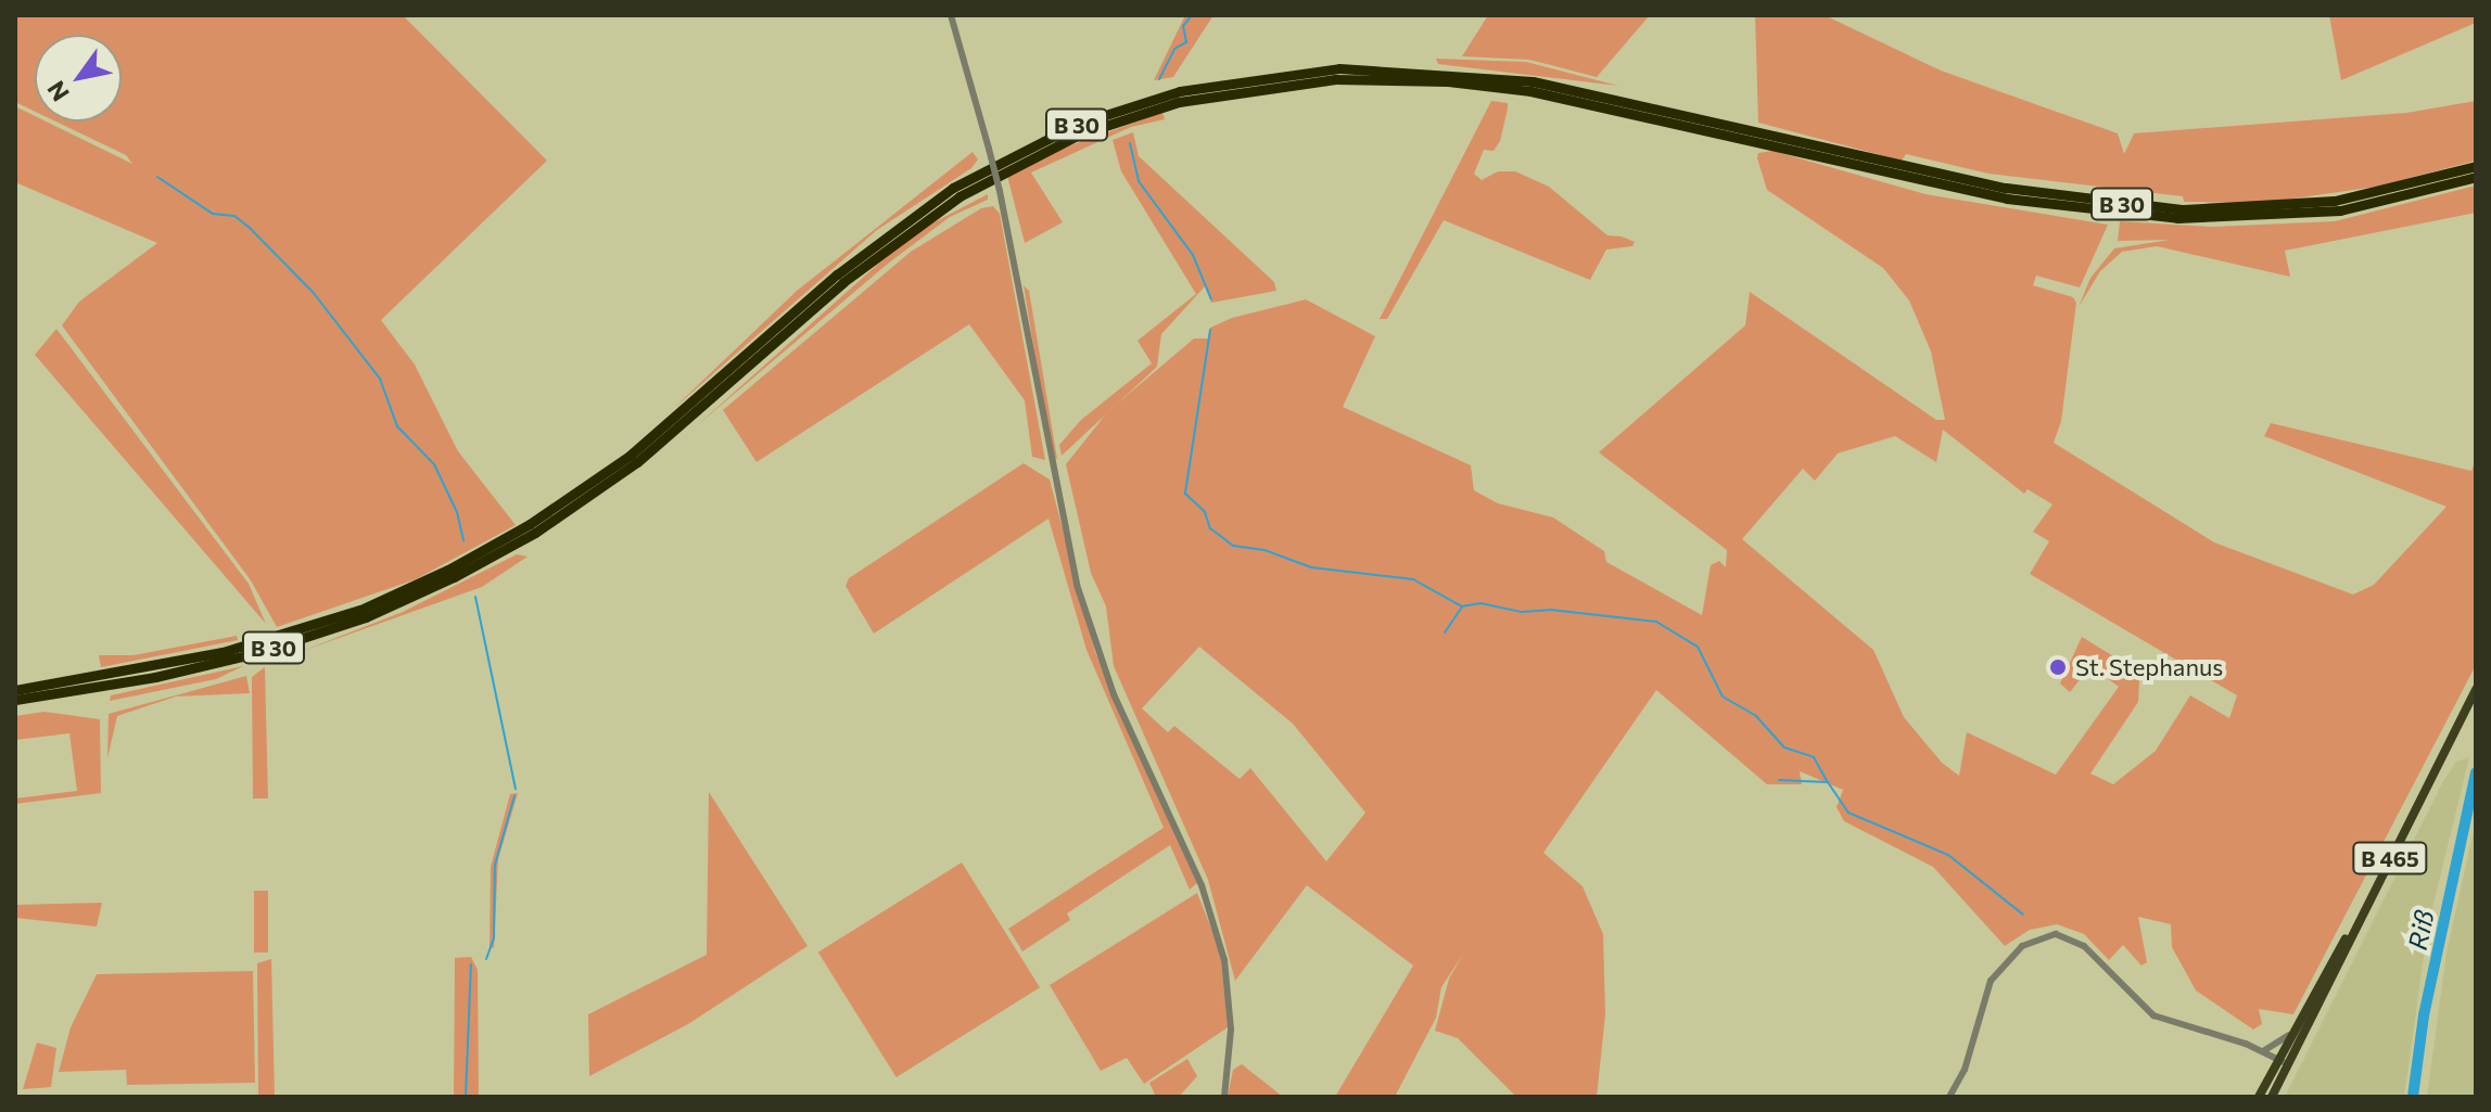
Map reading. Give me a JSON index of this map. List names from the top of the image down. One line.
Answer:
{"streets":{"highway":["B 30"],"main road":["B 465"]},"water":["Riß"],"places":["St. Stephanus"],"north":"bottom left"}
